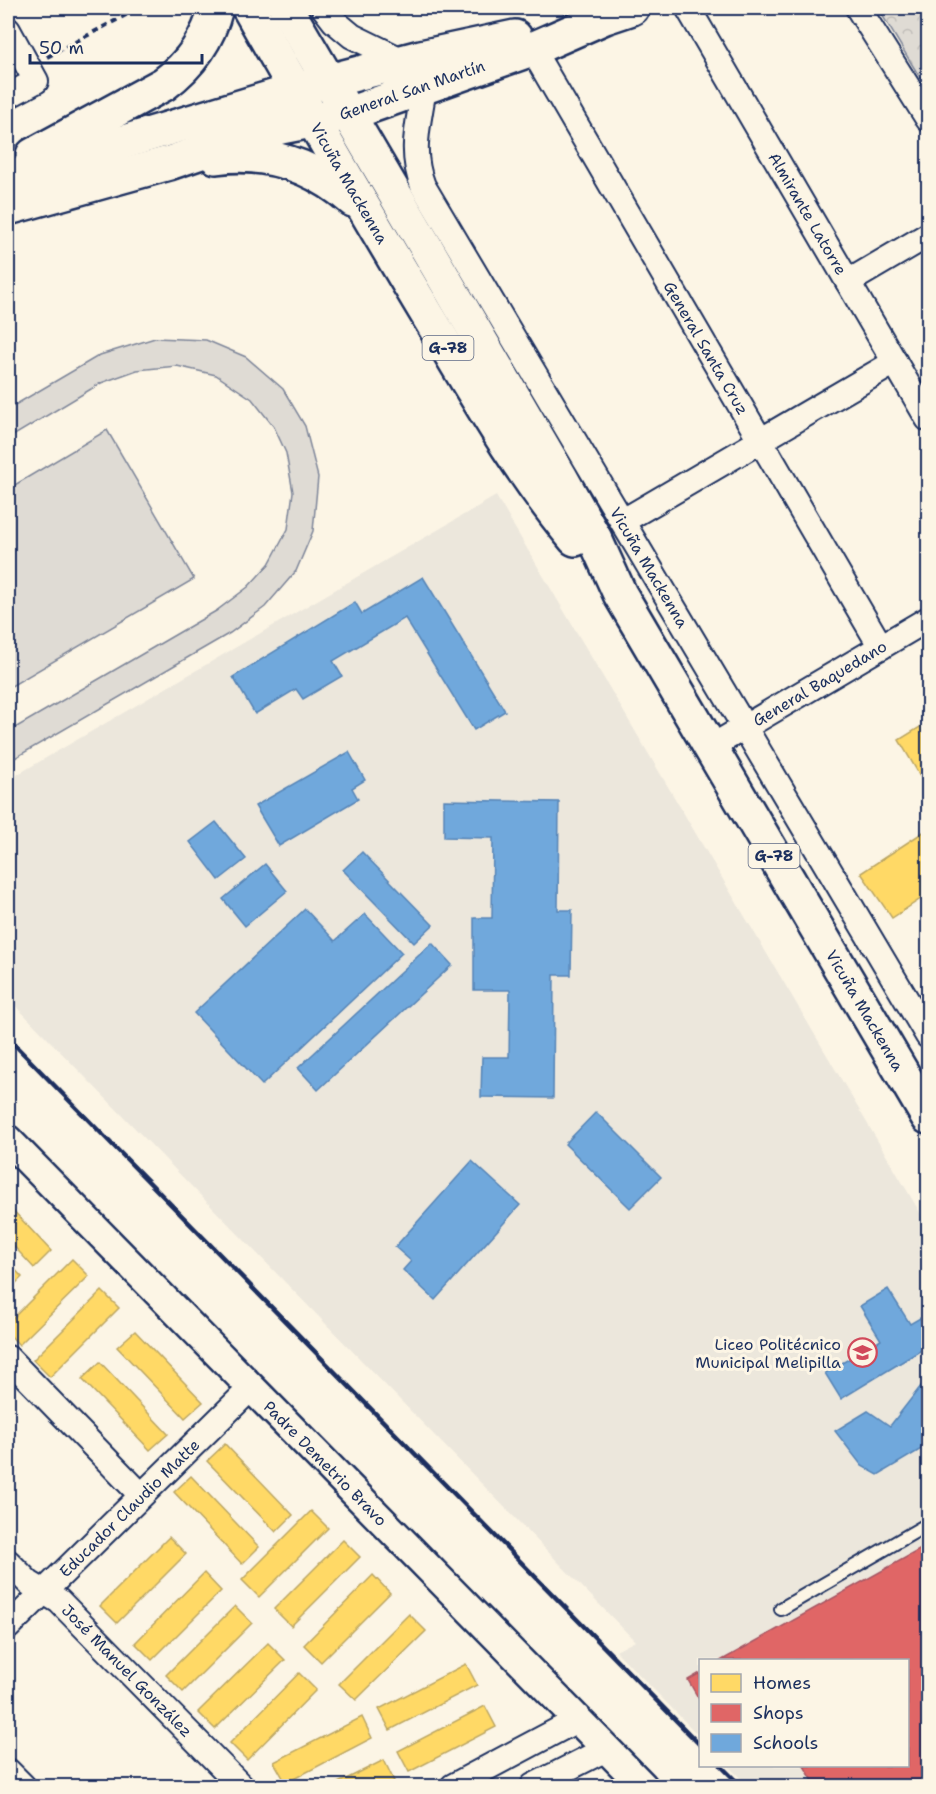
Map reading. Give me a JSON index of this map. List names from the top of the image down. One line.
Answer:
{"streets":{"main road":["General San Martín","Vicuña Mackenna","G-78"],"street":["Almirante Latorre","General Santa Cruz","General Baquedano","Padre Demetrio Bravo","Educador Claudio Matte","José Manuel González"]},"crossings":[["General San Martín","Vicuña Mackenna"],["General San Martín","General Santa Cruz"],["Vicuña Mackenna","General Baquedano"],["General Santa Cruz","General Baquedano"],["Padre Demetrio Bravo","Educador Claudio Matte"],["Educador Claudio Matte","José Manuel González"]],"places":{"school or university":["Liceo Politécnico Municipal Melipilla"]},"legend":["Homes","Shops","Schools"],"scale_bar":"50 m"}
